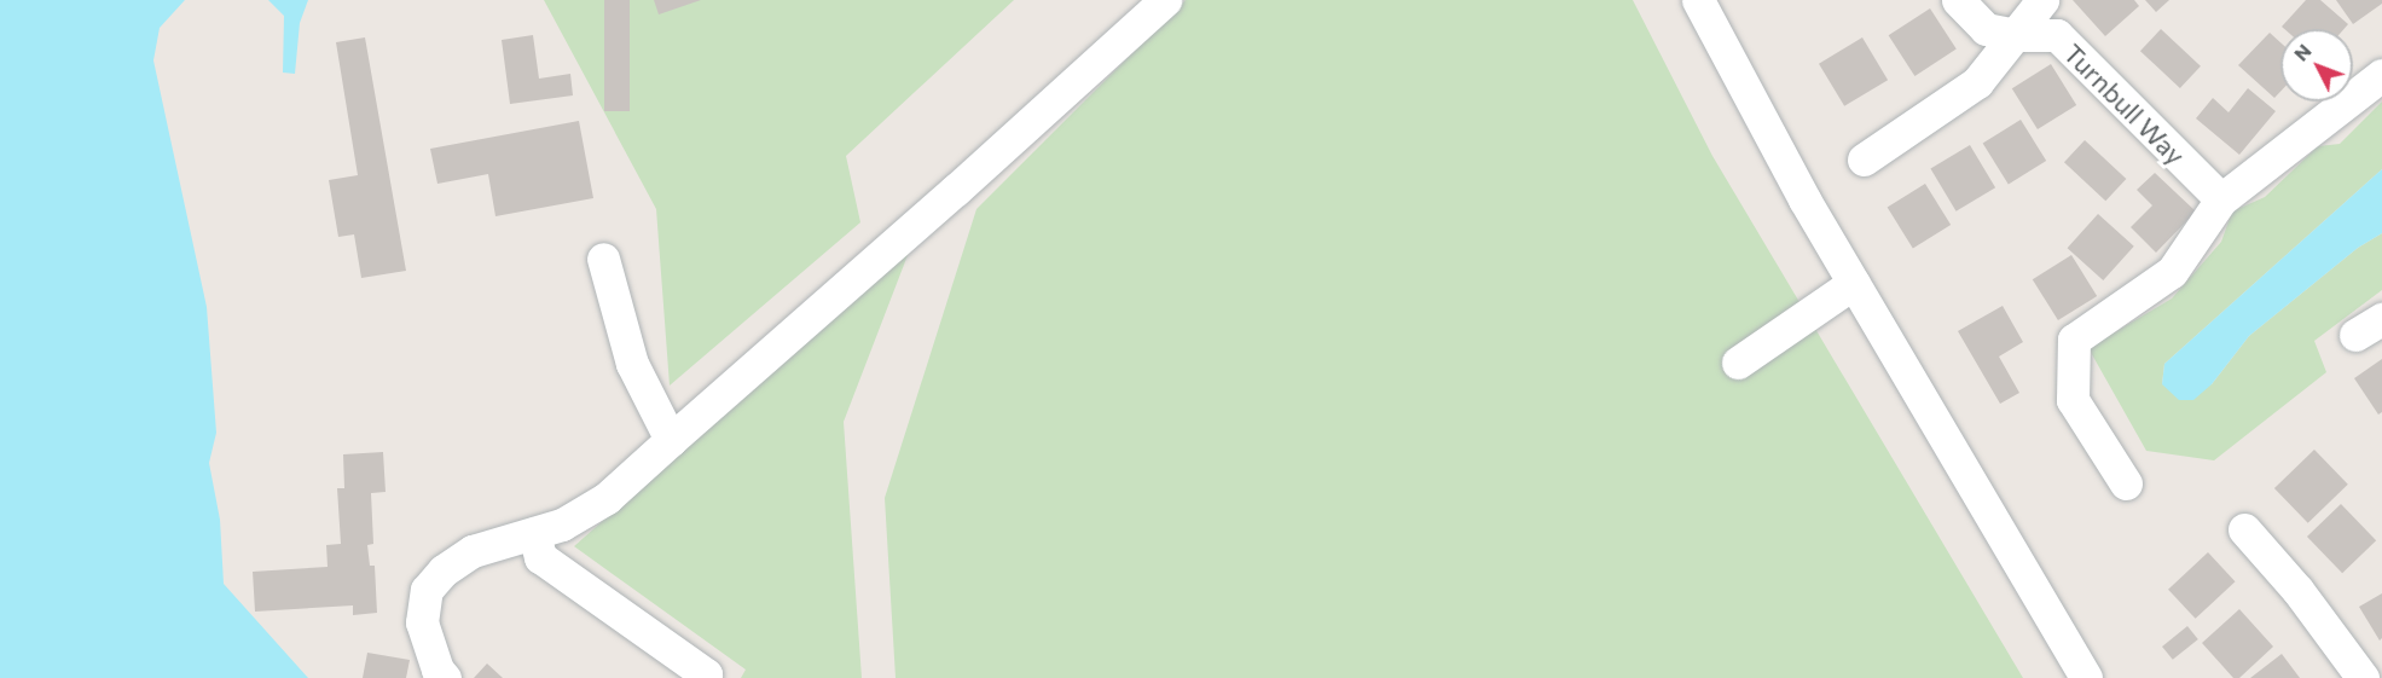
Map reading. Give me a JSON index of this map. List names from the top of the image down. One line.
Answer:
{"streets":{"street":["Turnbull Way"]},"north":"top left"}
